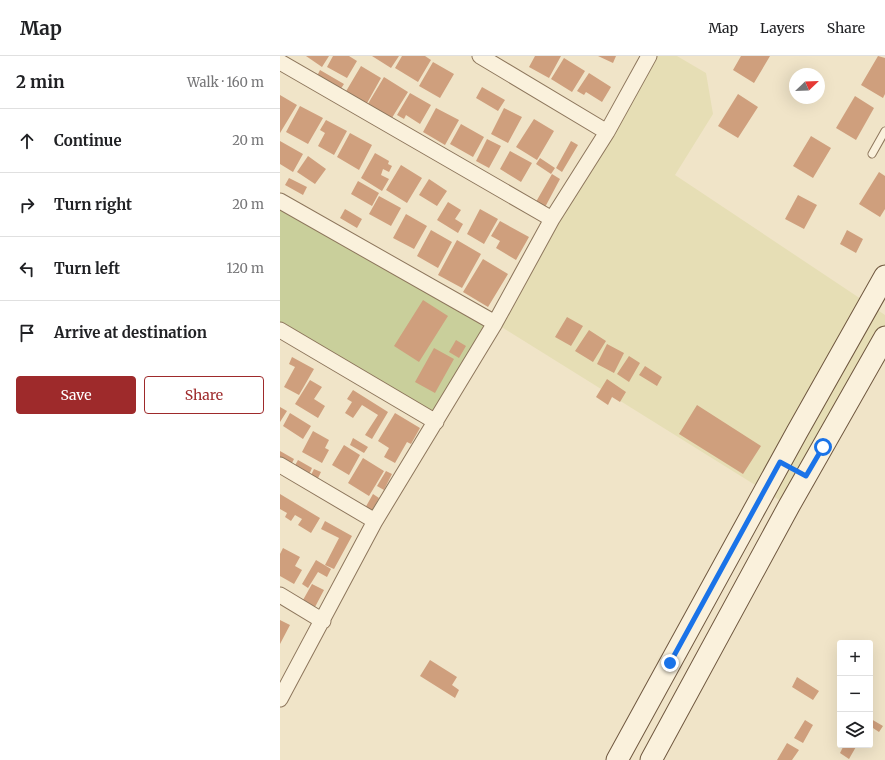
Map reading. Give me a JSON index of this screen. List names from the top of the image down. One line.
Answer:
{"north":"top right","page":{"header":"Map","nav":["Map","Layers","Share"],"heading":["2 min","Walk · 160 m"],"list":[["Continue","20 m"],["Turn right","20 m"],["Turn left","120 m"],"Arrive at destination"],"buttons":["Save","Share"],"map_buttons":["+","−"]}}
